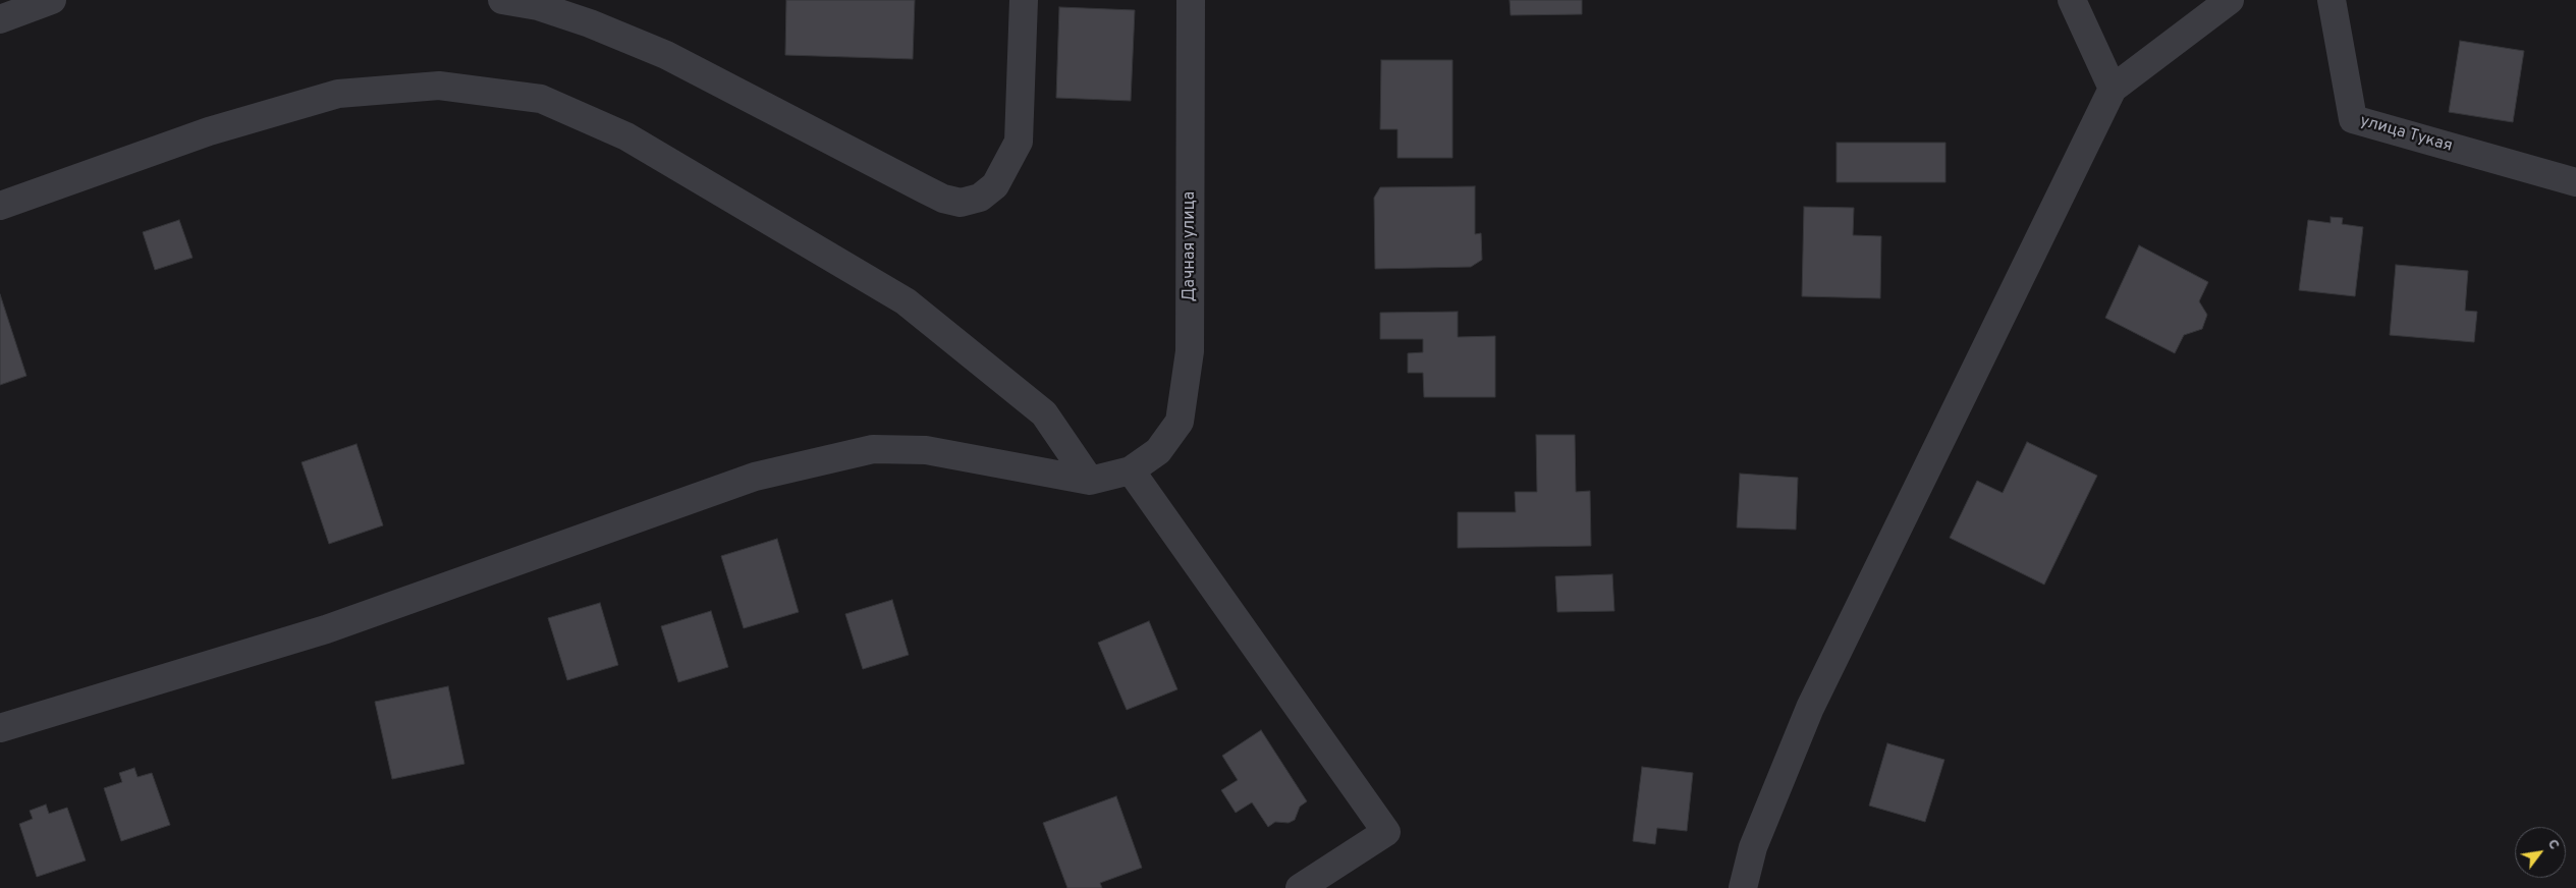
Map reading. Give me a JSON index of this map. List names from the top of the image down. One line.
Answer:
{"streets":{"street":["улица Тукая","Дачная улица"]},"north":"top right"}
